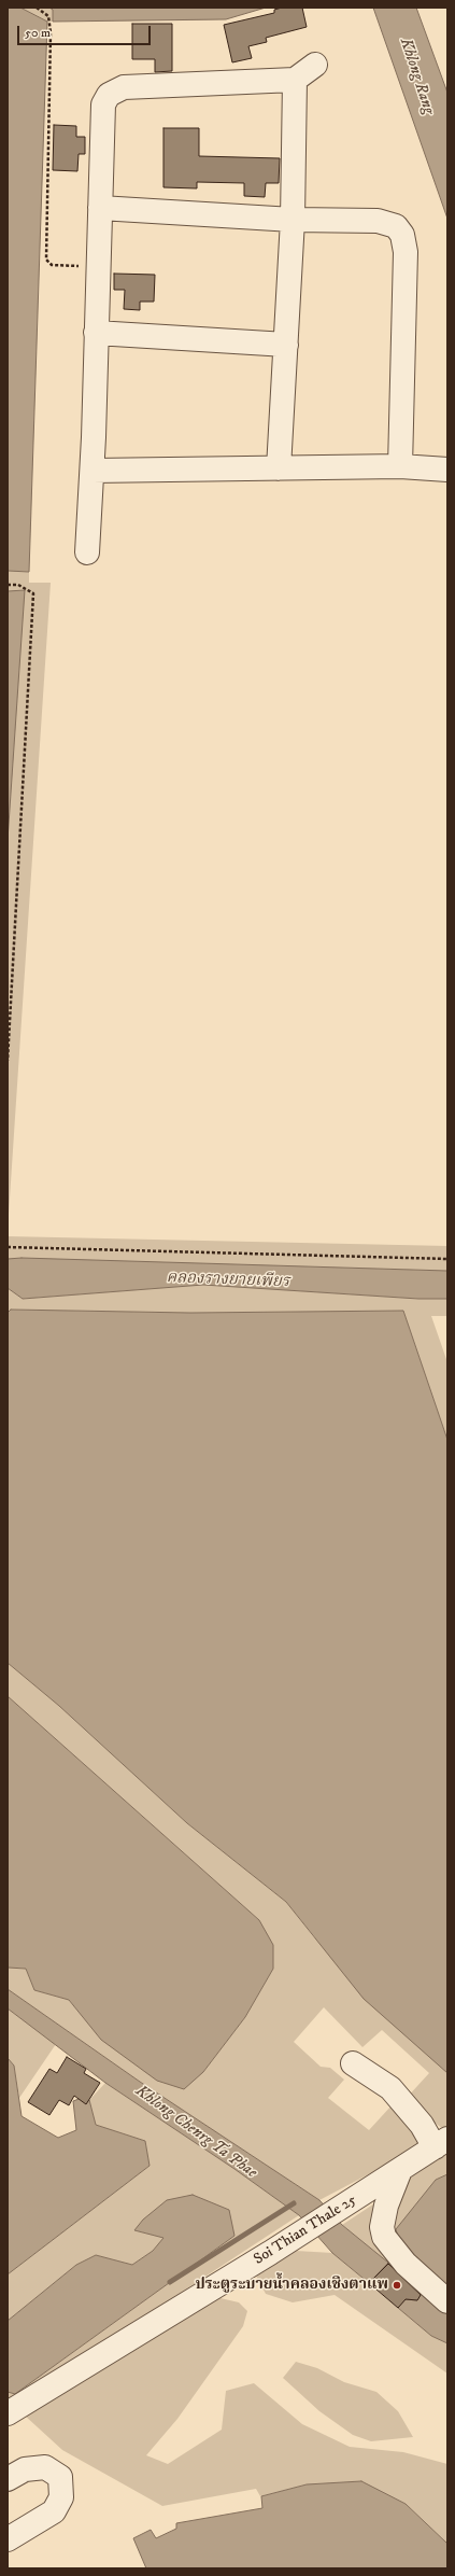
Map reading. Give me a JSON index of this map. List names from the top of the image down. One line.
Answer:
{"streets":{"street":["Soi Thian Thale 25"]},"water":["Khlong Rang","คลองรางยายเพียร","Khlong Chenrg Ta Phae"],"places":["ประตูระบายน้ำคลองเชิงตาแพ"],"scale_bar":"50 m"}
